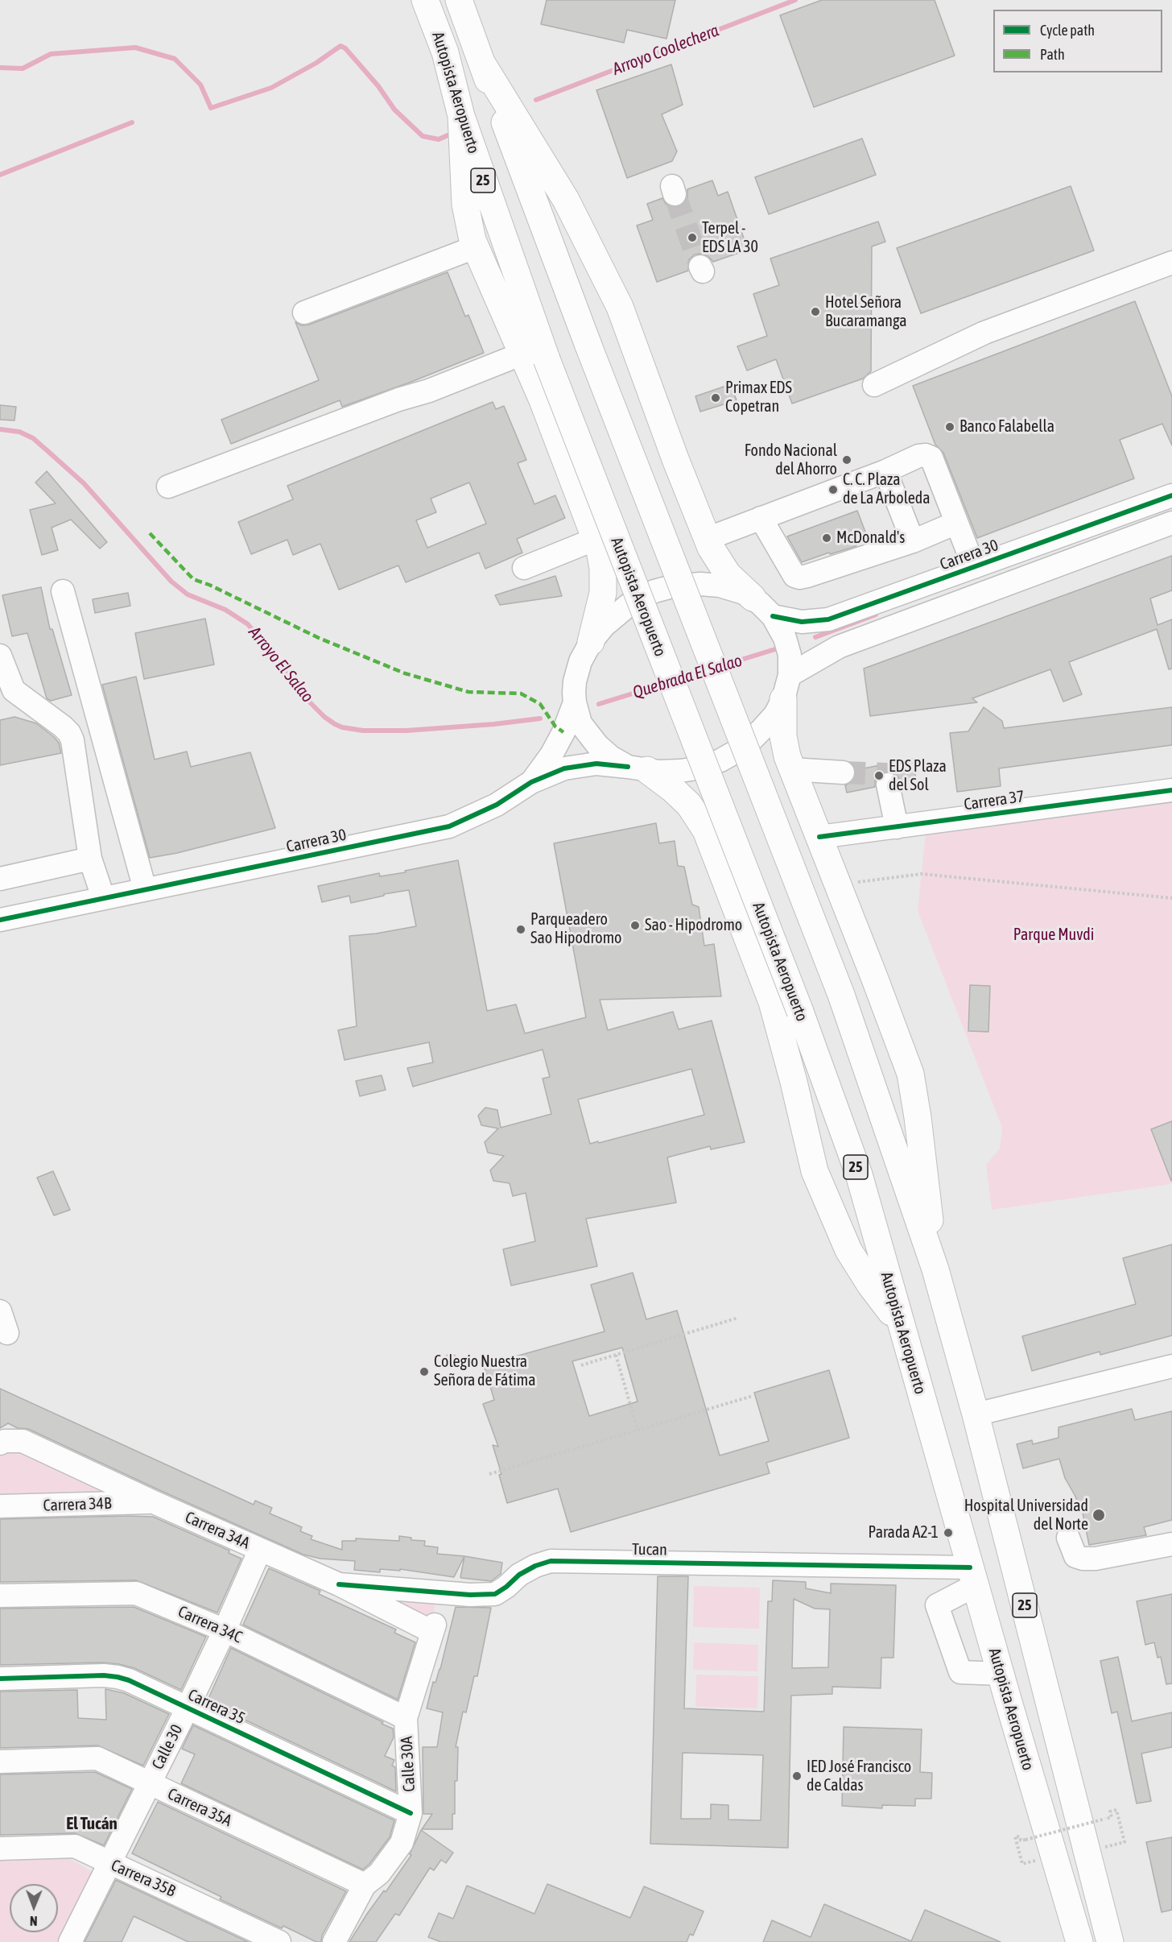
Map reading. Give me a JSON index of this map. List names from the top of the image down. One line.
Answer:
{"streets":{"highway":["Autopista Aeropuerto","25"],"street":["Carrera 30","Carrera 37","Carrera 34B","Carrera 34A","Tucan","Carrera 34C","Carrera 35","Calle 30","Calle 30A","Carrera 35A","Carrera 35B"]},"crossings":[["Autopista Aeropuerto","Tucan"],["Carrera 34B","Carrera 34A"],["Carrera 34A","Tucan"],["Carrera 34A","Calle 30"],["Carrera 34A","Calle 30A"],["Carrera 34C","Calle 30"],["Carrera 34C","Calle 30A"],["Carrera 35","Calle 30"],["Carrera 35","Calle 30A"],["Calle 30","Carrera 35A"],["Calle 30","Carrera 35B"],["Calle 30A","Carrera 35A"]],"districts":["El Tucán"],"water":["Arroyo Coolechera","Arroyo El Salao","Quebrada El Salao"],"parks":["Parque Muvdi"],"places":["Terpel - EDS LA 30","Hotel Señora Bucaramanga","Primax EDS Copetran","Banco Falabella","Fondo Nacional del Ahorro","C. C. Plaza de La Arboleda","McDonald's","EDS Plaza del Sol","Sao - Hipodromo","Parqueadero Sao Hipodromo","Colegio Nuestra Señora de Fátima","Hospital Universidad del Norte","Parada A2-1","IED José Francisco de Caldas"],"legend":["Cycle path","Path"],"north":"bottom"}
